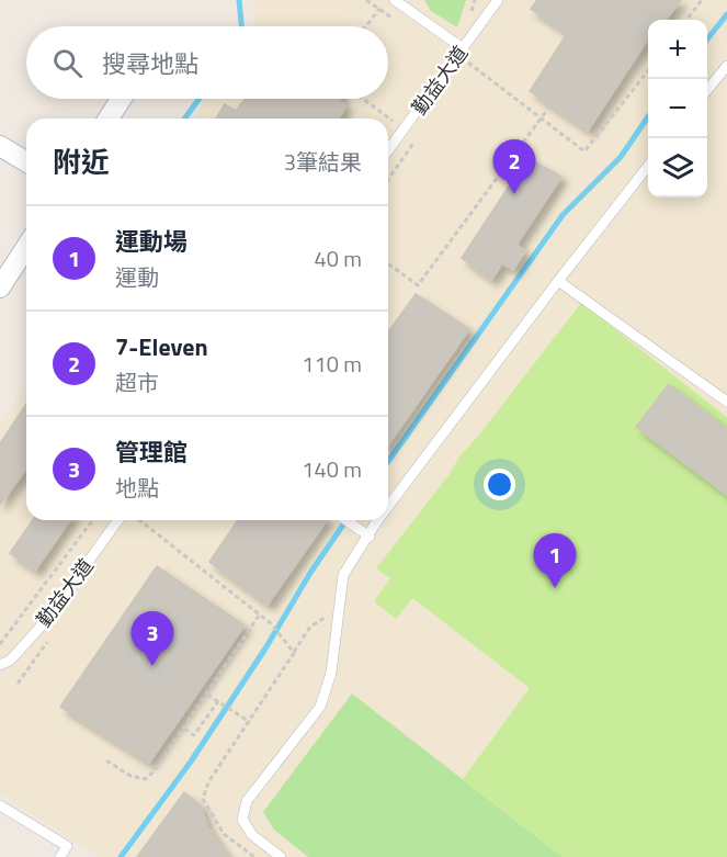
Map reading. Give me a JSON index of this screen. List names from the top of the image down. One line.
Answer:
{"streets":{"lane":["勤益大道"]},"page":{"map_buttons":["+","−"],"search":"搜尋地點","heading":["附近","3筆結果"],"pins":["2","1","3"],"list":[{"mark":"1","name":"運動場","note":"運動","value":"40 m"},{"mark":"2","name":"7-Eleven","note":"超市","value":"110 m"},{"mark":"3","name":"管理館","note":"地點","value":"140 m"}]}}
